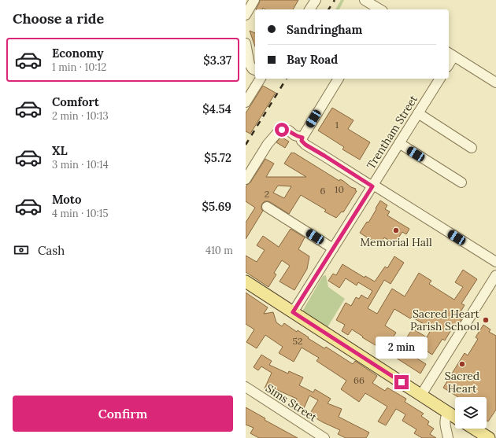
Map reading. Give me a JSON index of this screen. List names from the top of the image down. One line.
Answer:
{"streets":{"street":["Trentham Street","Sims Street"]},"places":["Memorial Hall","Sacred Heart Parish School","Sacred Heart"],"house_numbers":["1","10","6","2","52","66"],"page":{"heading":"Choose a ride","banner":["Sandringham","Bay Road"],"list":[{"name":"Economy","note":"1 min · 10:12","value":"$3.37"},{"name":"Comfort","note":"2 min · 10:13","value":"$4.54"},{"name":"XL","note":"3 min · 10:14","value":"$5.72"},{"name":"Moto","note":"4 min · 10:15","value":"$5.69"}],"pay":["Cash","410 m"],"bubble":"2 min","buttons":"Confirm"}}
